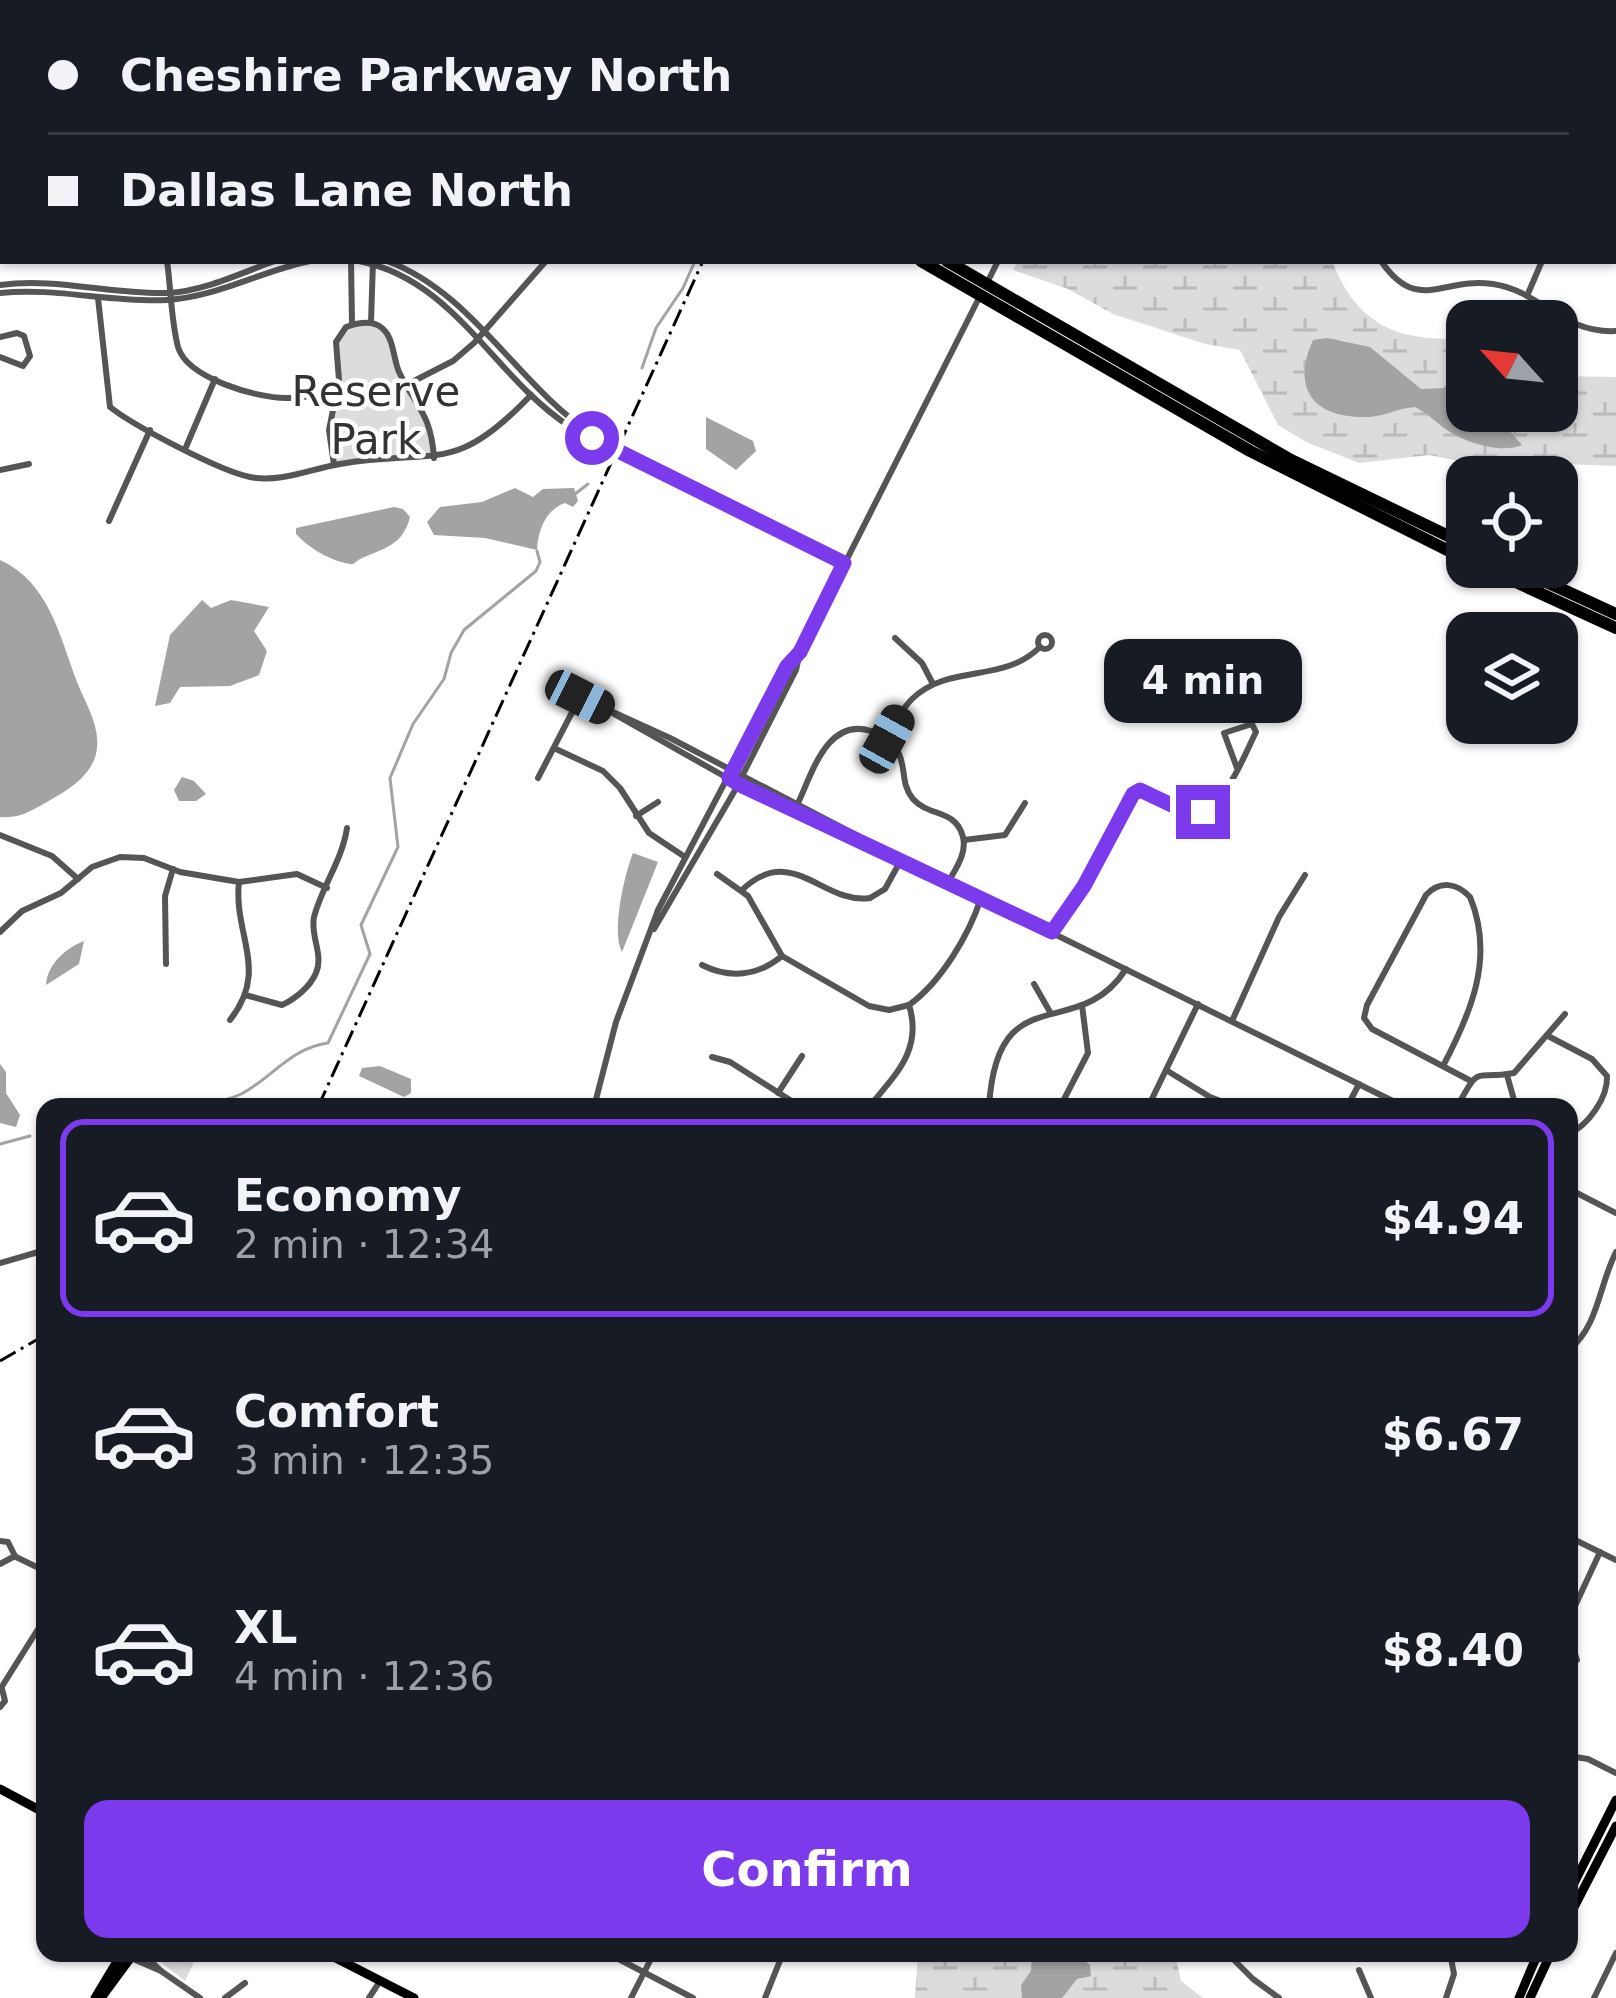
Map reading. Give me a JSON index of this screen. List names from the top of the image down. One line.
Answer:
{"parks":["Reserve Park"],"north":"top left","page":{"banner":["Cheshire Parkway North","Dallas Lane North"],"bubble":"4 min","list":[{"name":"Economy","note":"2 min · 12:34","value":"$4.94"},{"name":"Comfort","note":"3 min · 12:35","value":"$6.67"},{"name":"XL","note":"4 min · 12:36","value":"$8.40"}],"buttons":"Confirm"}}
